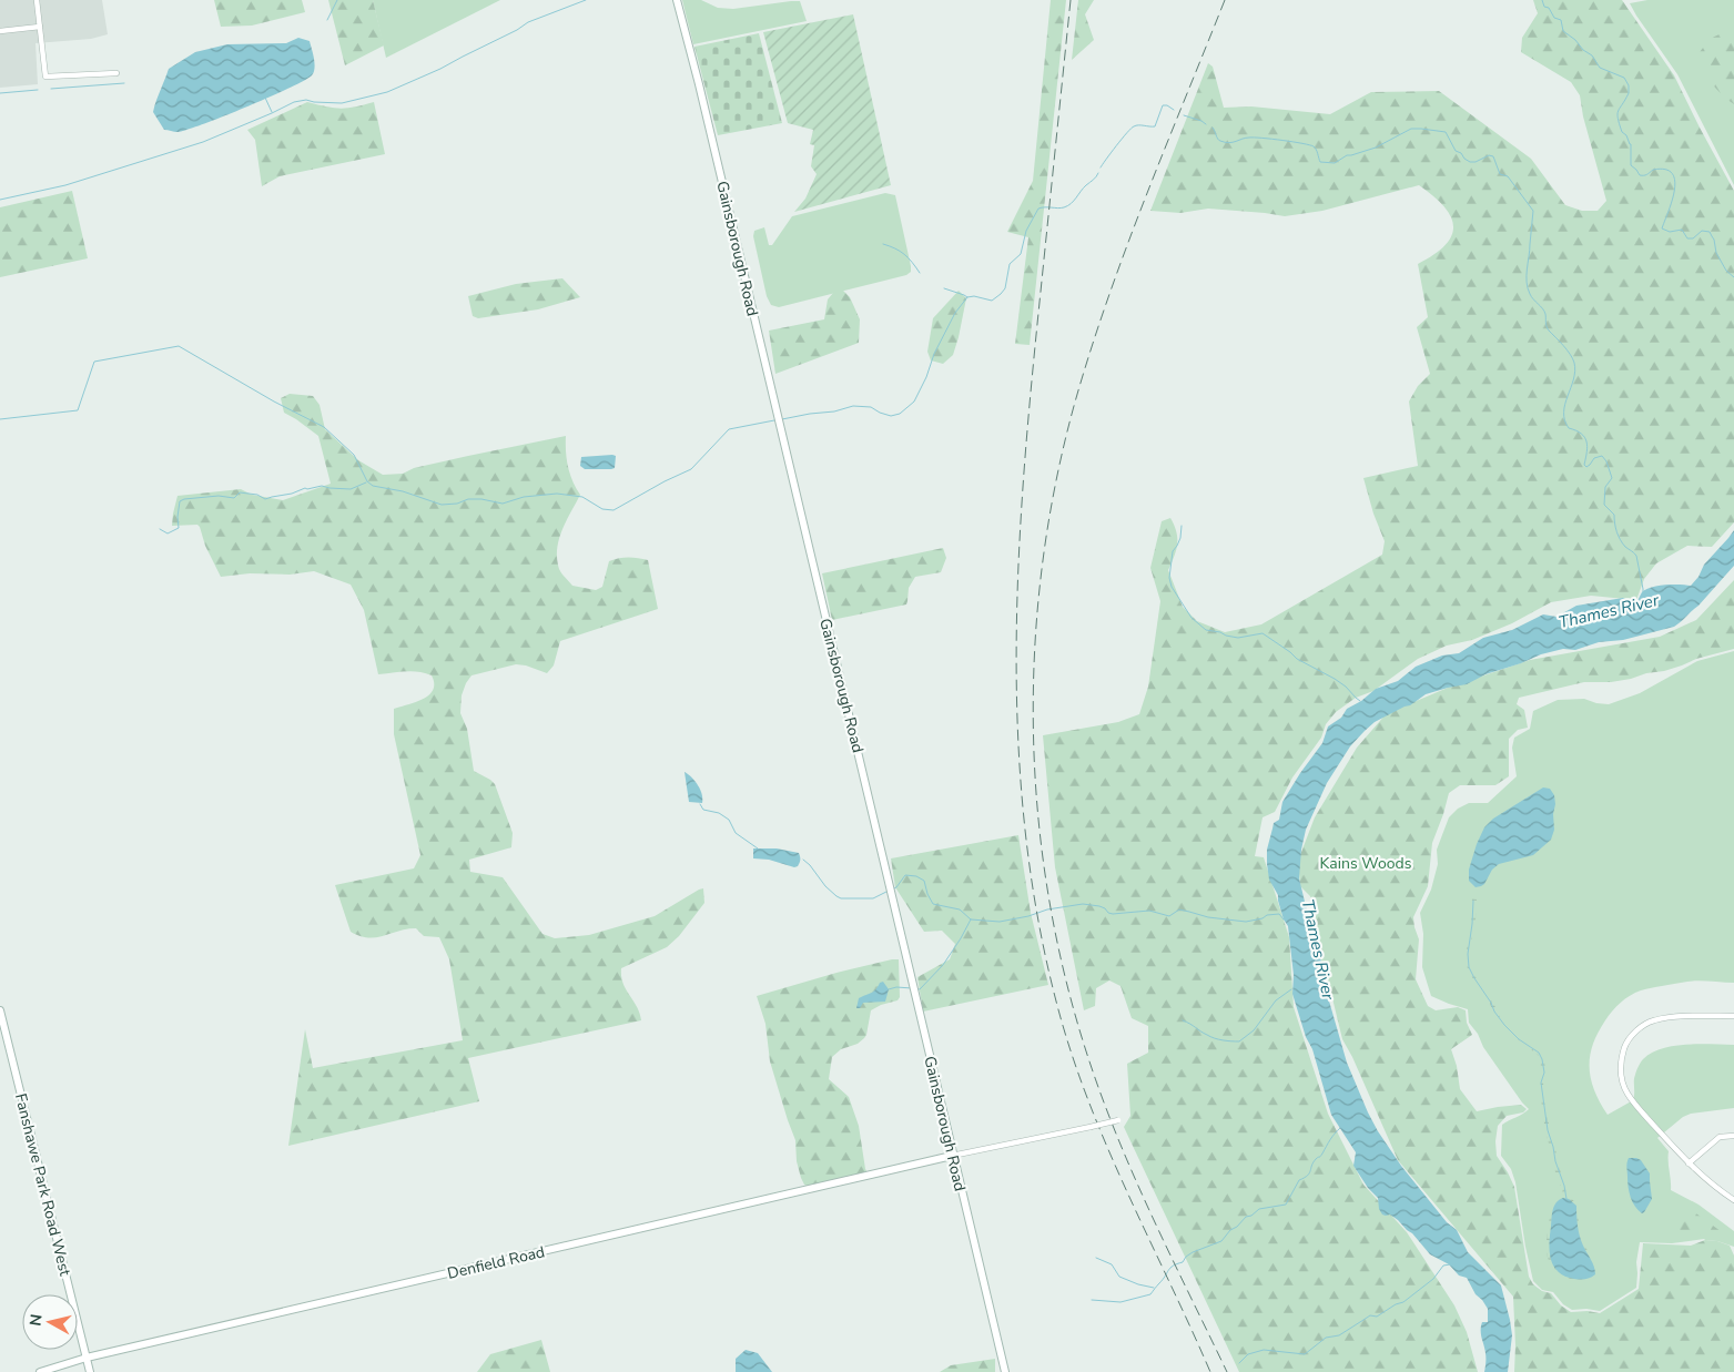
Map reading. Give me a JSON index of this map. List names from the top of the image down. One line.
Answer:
{"streets":{"main road":["Gainsborough Road","Fanshawe Park Road West","Denfield Road"]},"crossings":[["Gainsborough Road","Denfield Road"],["Fanshawe Park Road West","Denfield Road"]],"water":["Thames River"],"parks":["Kains Woods"],"north":"left"}
